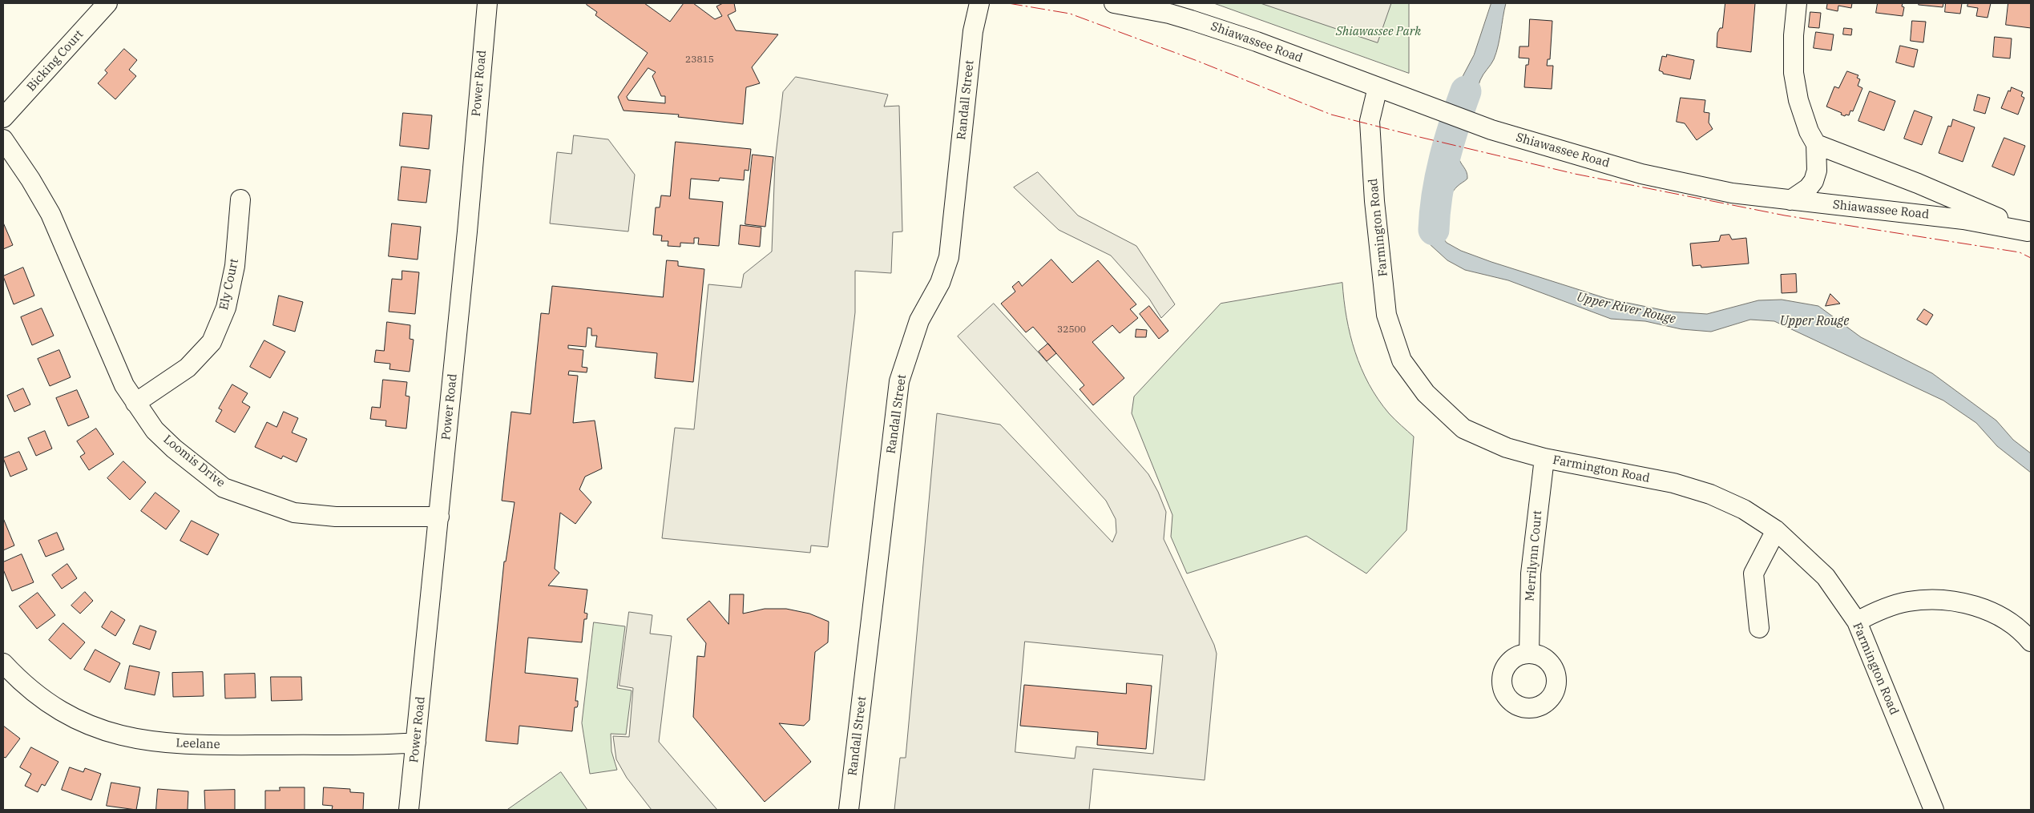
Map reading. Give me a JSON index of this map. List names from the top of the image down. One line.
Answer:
{"streets":{"street":["Shiawassee Road","Bicking Court","Power Road","Randall Street","Farmington Road","Ely Court","Loomis Drive","Merrilynn Court","Leelane"]},"crossings":[["Shiawassee Road","Farmington Road"],["Power Road","Loomis Drive"],["Power Road","Leelane"],["Farmington Road","Merrilynn Court"],["Ely Court","Loomis Drive"]],"water":["Upper River Rouge","Upper Rouge"],"parks":["Shiawassee Park"],"house_numbers":["23815","32500"]}
